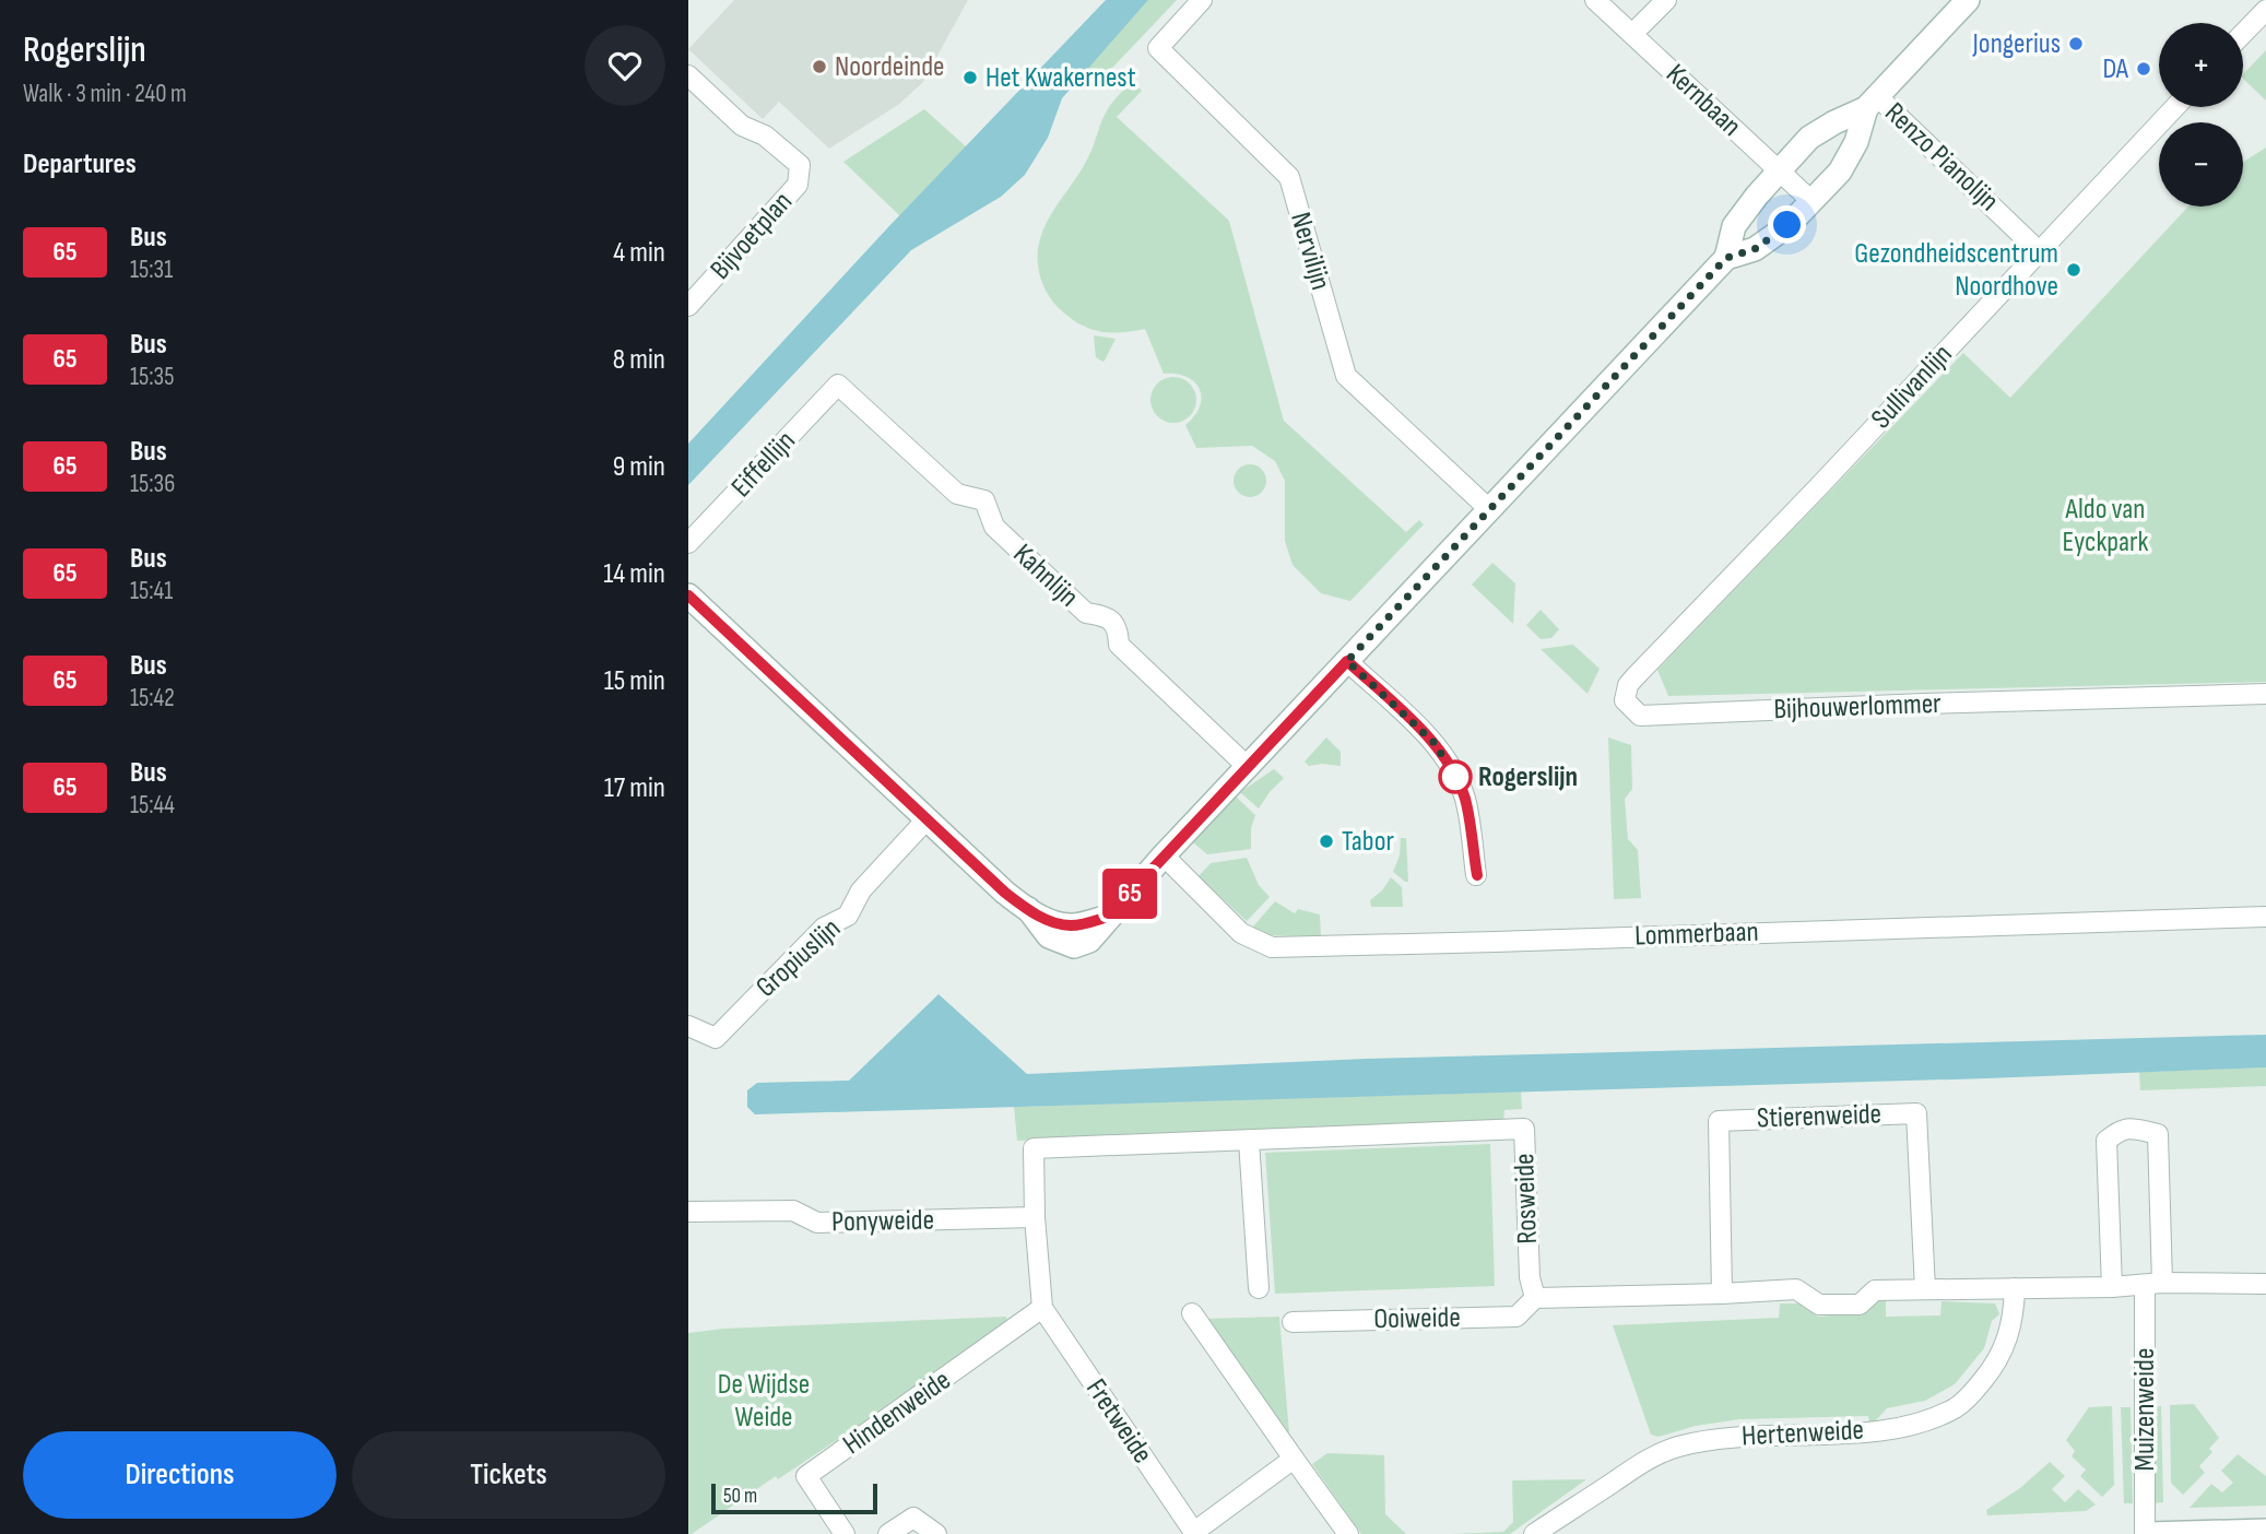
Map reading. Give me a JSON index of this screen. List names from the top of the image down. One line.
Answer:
{"streets":{"street":["Kernbaan","Renzo Pianolijn","Bijvoetplan","Nervilijn","Sullivanlijn","Eiffellijn","Kahnlijn","Bijhouwerlommer","Lommerbaan","Gropiuslijn","Stierenweide","Rosweide","Ponyweide","Ooiweide","Muizenweide","Hindenweide","Fretweide","Hertenweide"]},"crossings":[["Renzo Pianolijn","Sullivanlijn"],["Sullivanlijn","Bijhouwerlommer"],["Eiffellijn","Kahnlijn"],["Rosweide","Ponyweide"],["Rosweide","Ooiweide"],["Rosweide","Hindenweide"],["Rosweide","Fretweide"],["Hindenweide","Fretweide"]],"parks":["Aldo van Eyckpark","De Wijdse Weide"],"places":["Jongerius","Noordeinde","DA","Het Kwakernest","Gezondheidscentrum Noordhove","Rogerslijn","Tabor"],"lines":["bus line 65"],"scale_bar":"50 m","page":{"heading":[["Rogerslijn","Walk · 3 min · 240 m"],"Departures"],"on_map":"65","map_buttons":["+","−"],"list":[{"mark":"65","name":"Bus","note":"15:31","value":"4 min"},{"mark":"65","name":"Bus","note":"15:35","value":"8 min"},{"mark":"65","name":"Bus","note":"15:36","value":"9 min"},{"mark":"65","name":"Bus","note":"15:41","value":"14 min"},{"mark":"65","name":"Bus","note":"15:42","value":"15 min"},{"mark":"65","name":"Bus","note":"15:44","value":"17 min"}],"buttons":["Directions","Tickets"],"scale":"50 m"}}
